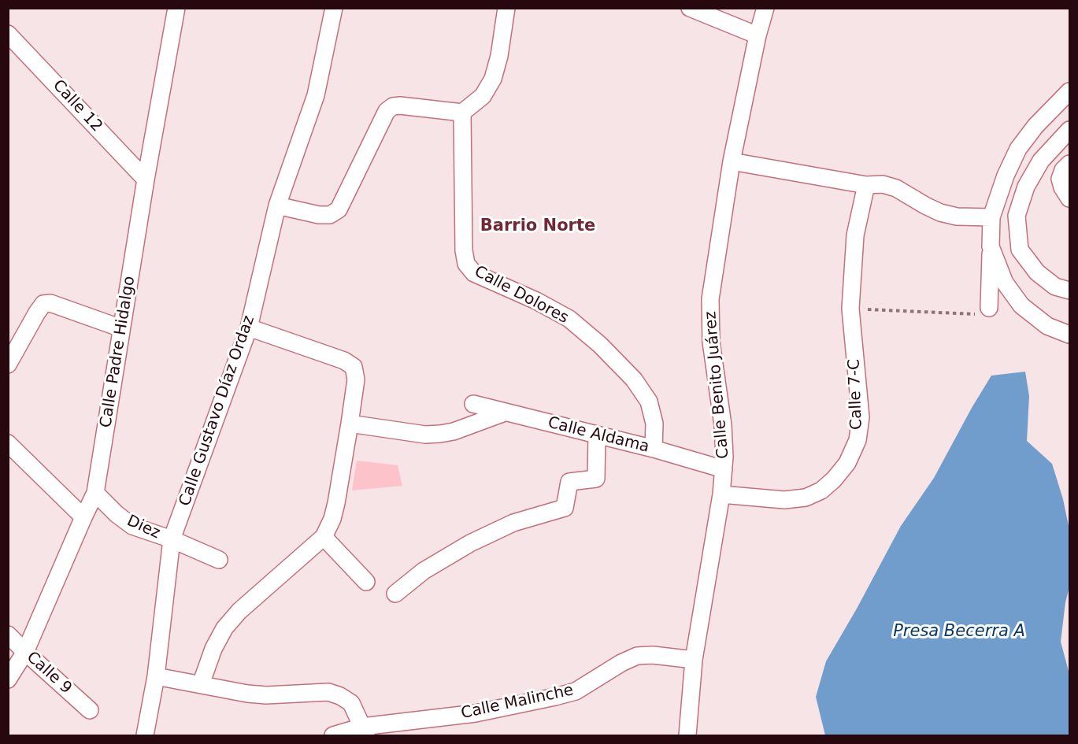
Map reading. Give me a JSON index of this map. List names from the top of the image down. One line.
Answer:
{"streets":{"street":["Calle 12","Calle Dolores","Calle Padre Hidalgo","Calle Benito Juárez","Calle 7-C","Calle Gustavo Díaz Ordaz","Calle Aldama","Diez","Calle 9","Calle Malinche"]},"crossings":[["Calle 12","Calle Padre Hidalgo"],["Calle Dolores","Calle Aldama"],["Calle Padre Hidalgo","Diez"],["Calle Padre Hidalgo","Calle 9"],["Calle Benito Juárez","Calle 7-C"],["Calle Benito Juárez","Calle Aldama"],["Calle Benito Juárez","Calle Malinche"],["Calle Gustavo Díaz Ordaz","Diez"]],"districts":["Barrio Norte"],"water":["Presa Becerra A"]}
